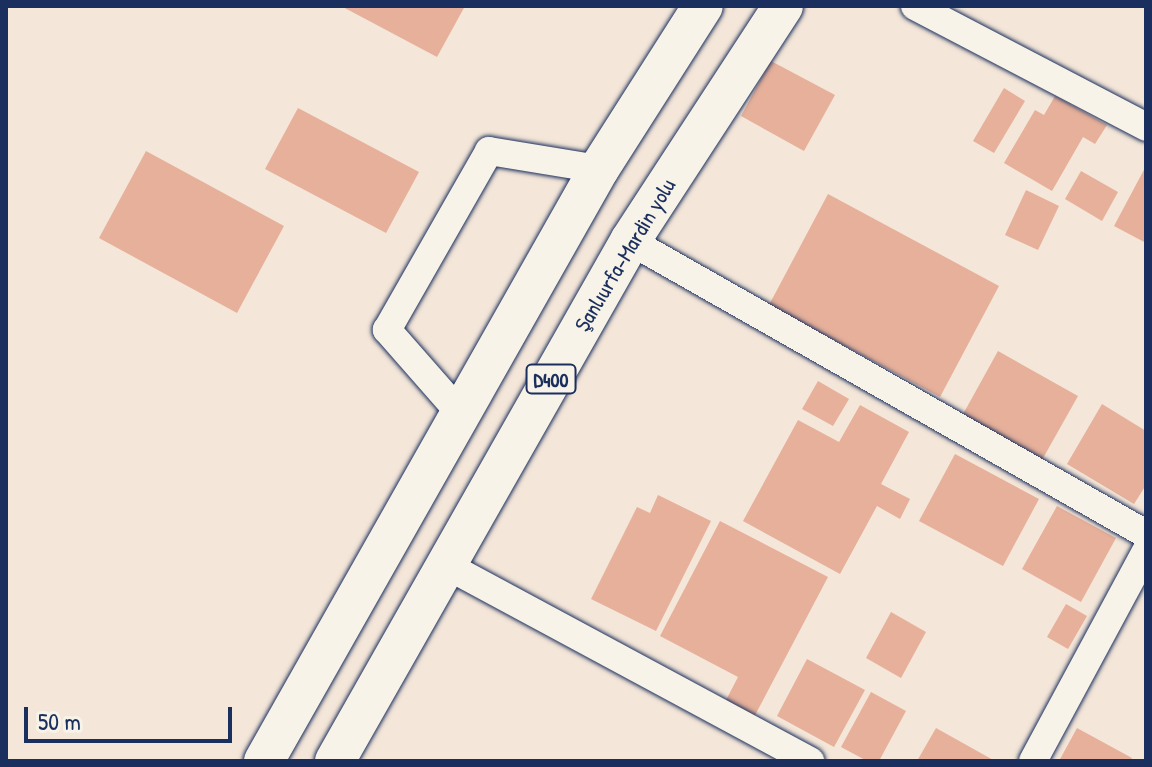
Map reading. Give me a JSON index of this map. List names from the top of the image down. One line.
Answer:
{"streets":{"highway":["Şanlıurfa-Mardin yolu","D400"]},"scale_bar":"50 m"}
